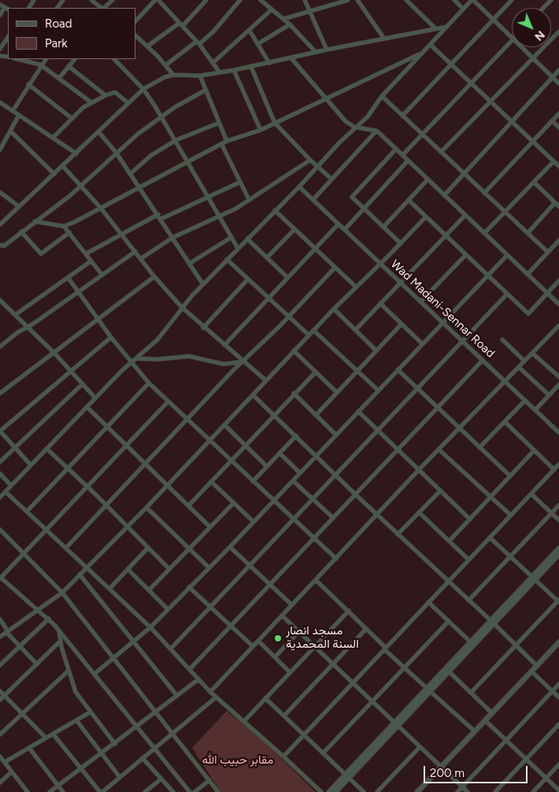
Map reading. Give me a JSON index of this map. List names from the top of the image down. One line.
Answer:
{"streets":{"street":["Wad Madani-Sennar Road"]},"parks":["مقابر حبيب الله"],"places":["مسجد انصار السنة المحمدية"],"legend":["Road","Park"],"scale_bar":"200 m","north":"bottom right"}
